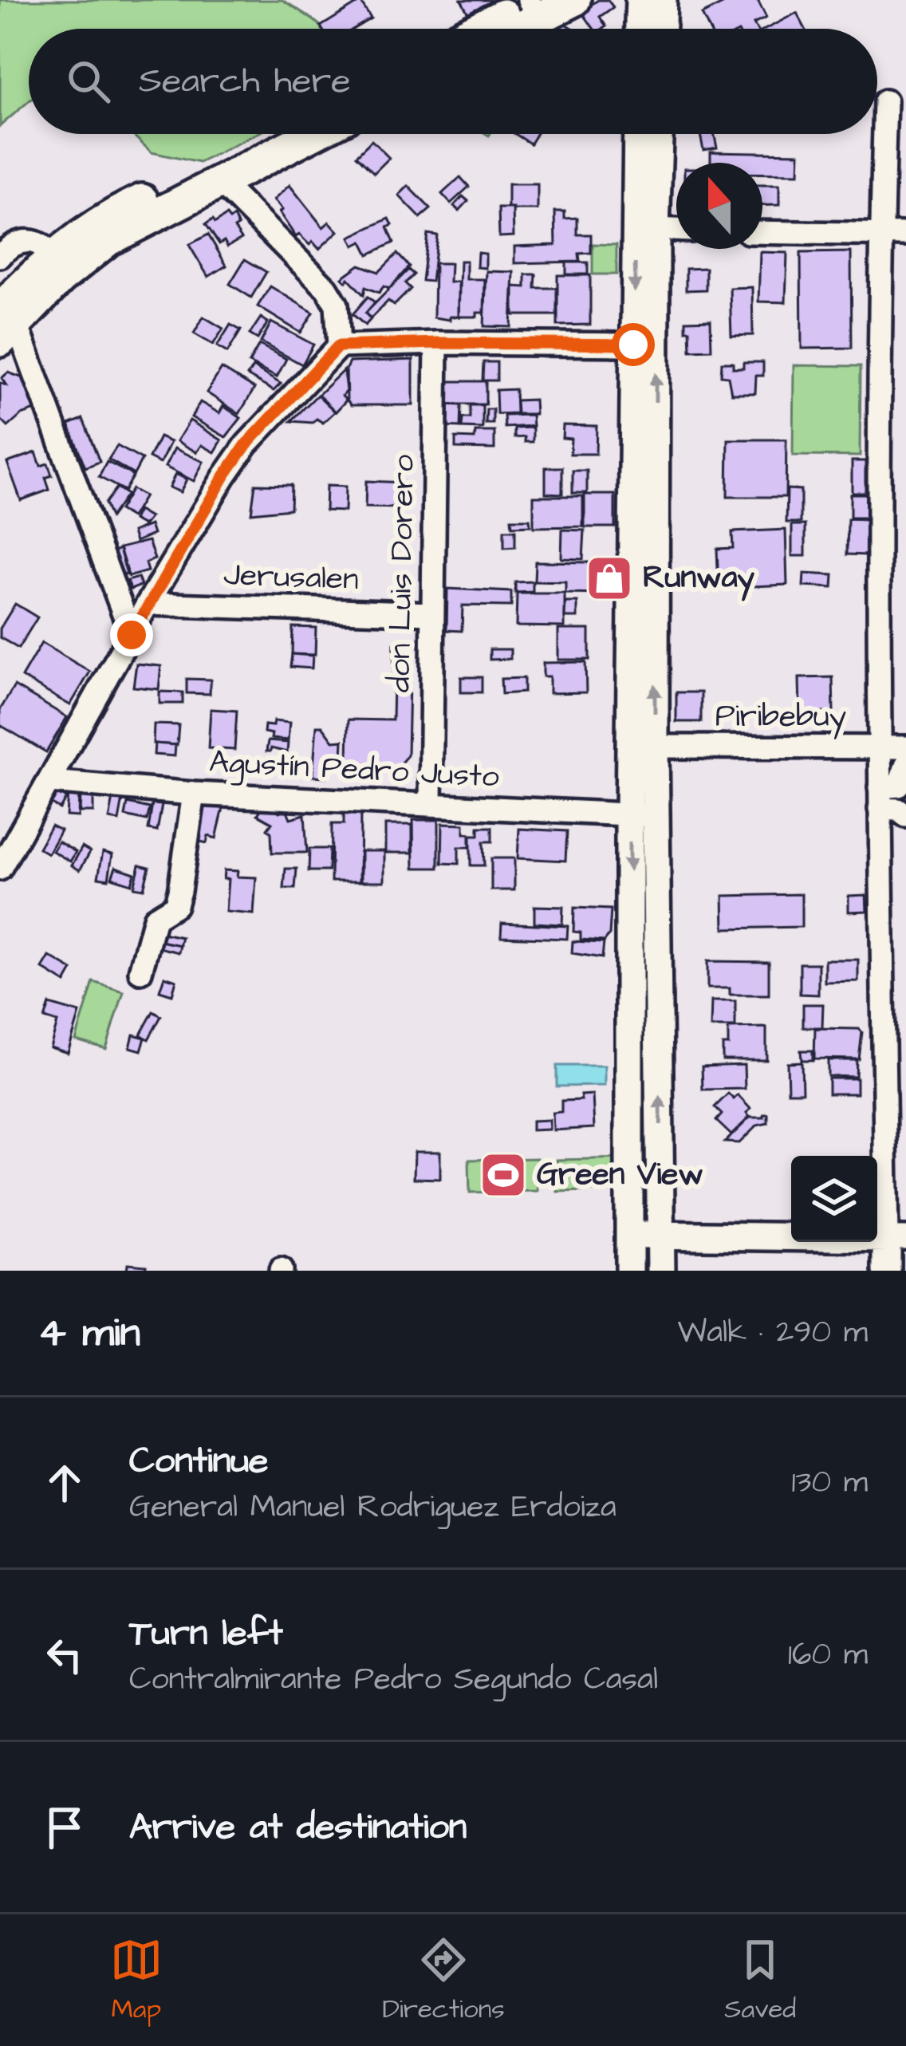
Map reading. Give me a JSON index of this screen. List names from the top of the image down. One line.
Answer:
{"streets":{"street":["don Luis Dorero","Jerusalen","Piribebuy","Agustín Pedro Justo"]},"crossings":[["don Luis Dorero","Jerusalen"],["don Luis Dorero","Agustín Pedro Justo"]],"places":{"shop":["Runway"],"sports":["Green View"]},"north":"top","page":{"search":"Search here","heading":["4 min","Walk · 290 m"],"list":[["Continue","General Manuel Rodriguez Erdoiza","130 m"],["Turn left","Contralmirante Pedro Segundo Casal","160 m"],"Arrive at destination"],"nav":["Map","Directions","Saved"]}}
